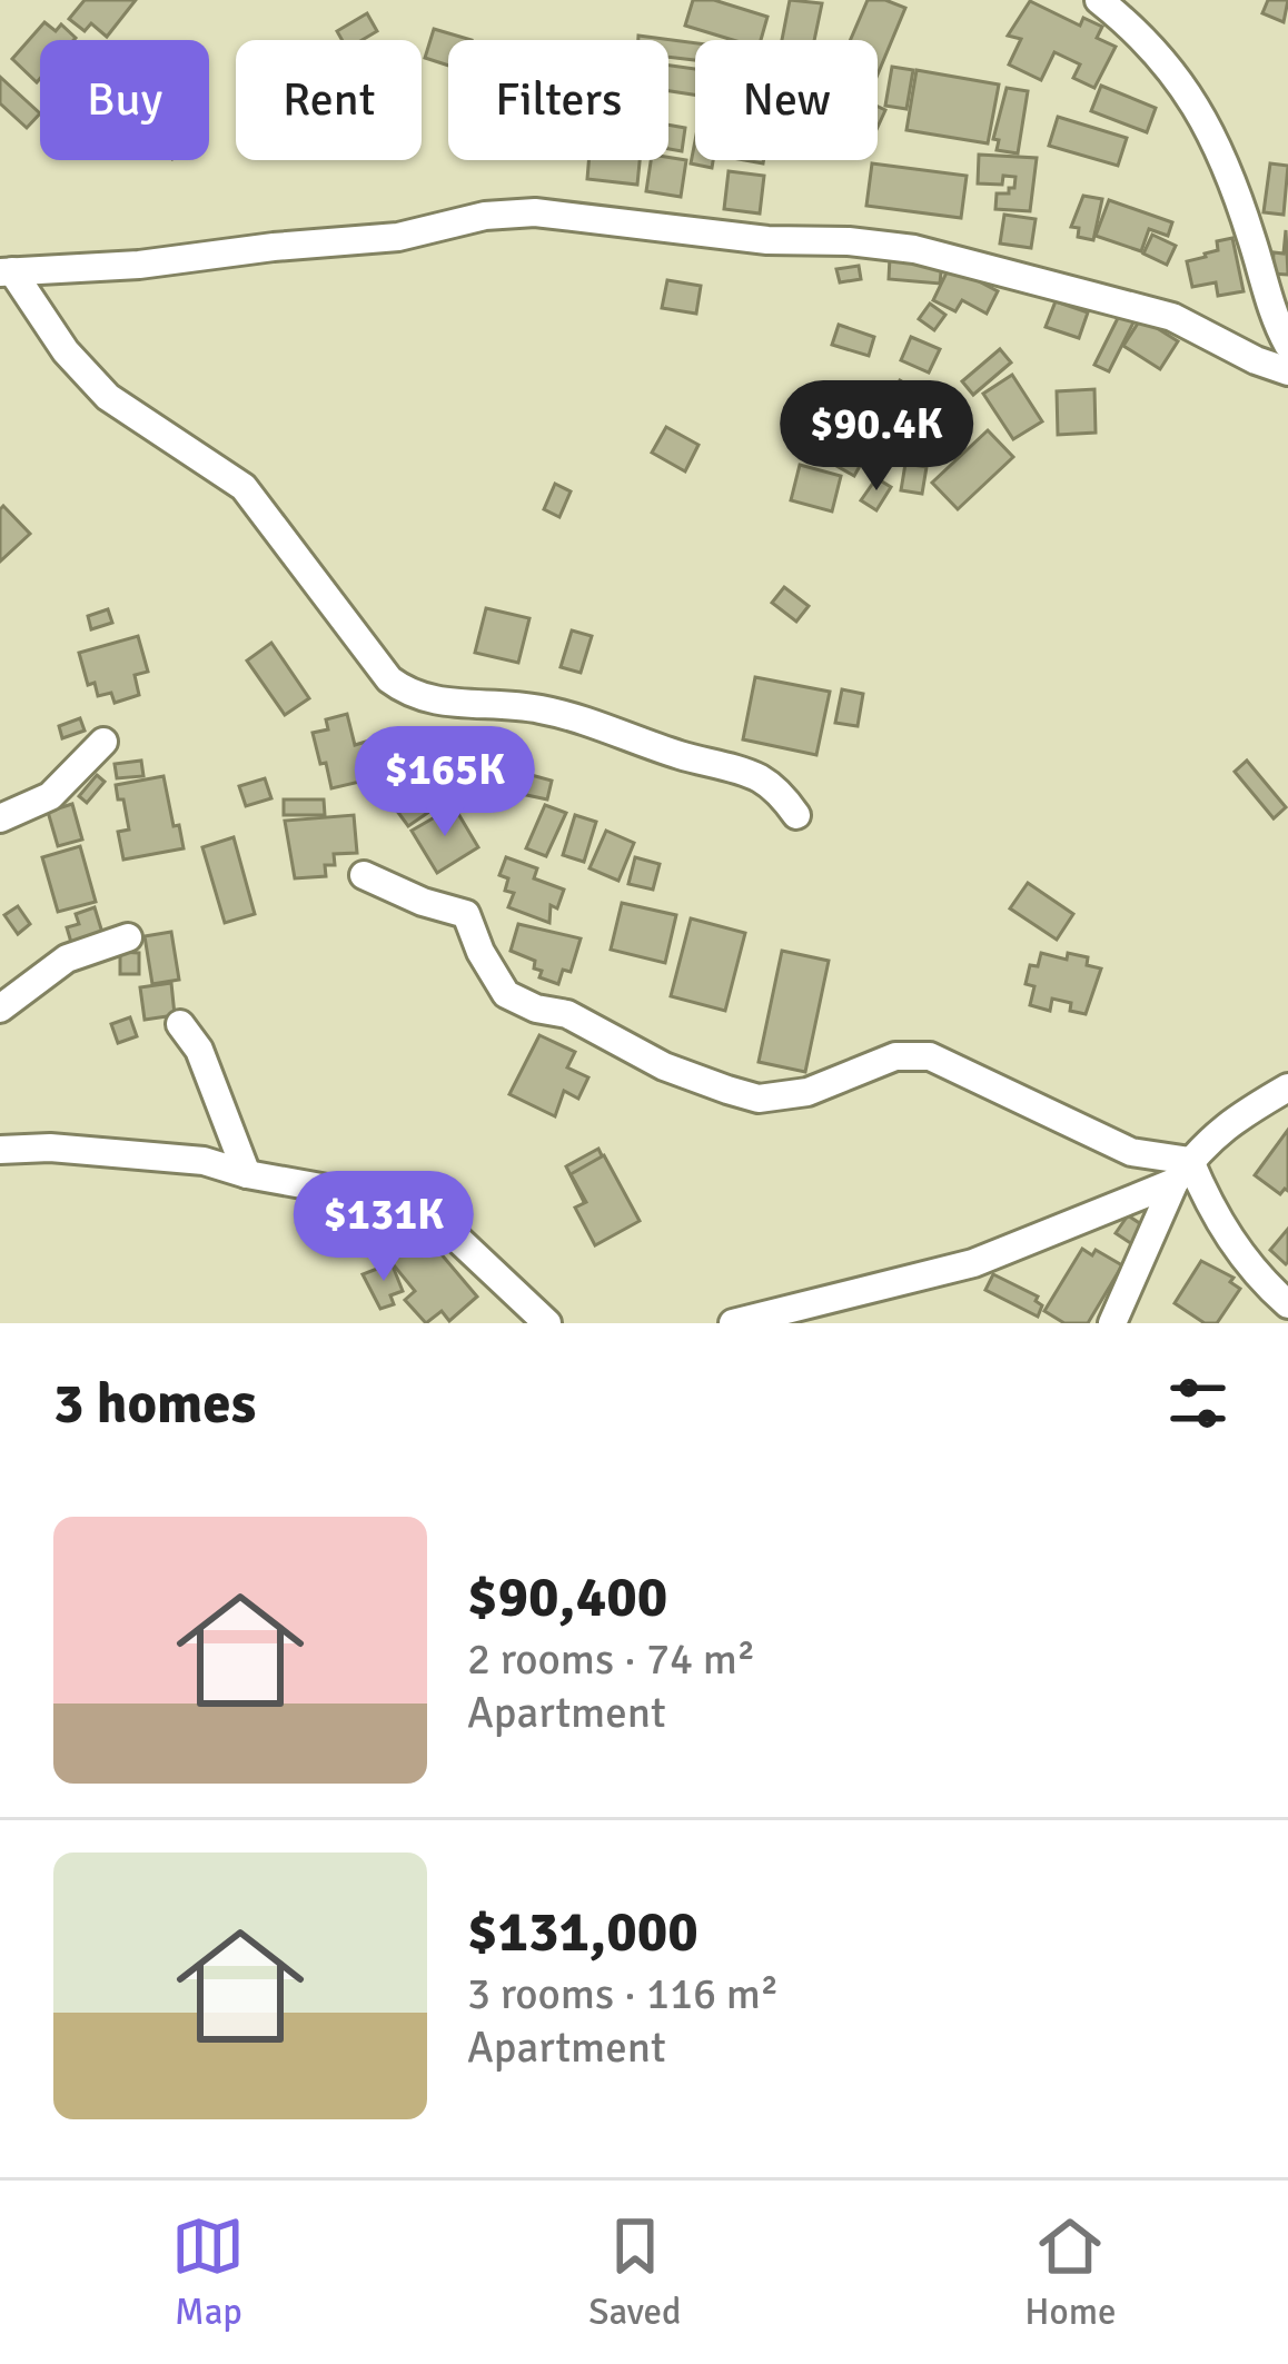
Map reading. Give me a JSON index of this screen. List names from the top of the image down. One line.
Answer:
{"page":{"chip":["Buy","Rent","Filters","New"],"price":["$90.4K","$165K","$131K"],"heading":"3 homes","list":[{"name":"$90,400","note":"2 rooms · 74 m² · Apartment"},{"name":"$131,000","note":"3 rooms · 116 m² · Apartment"}],"tabs":["Map","Saved","Home"]}}
